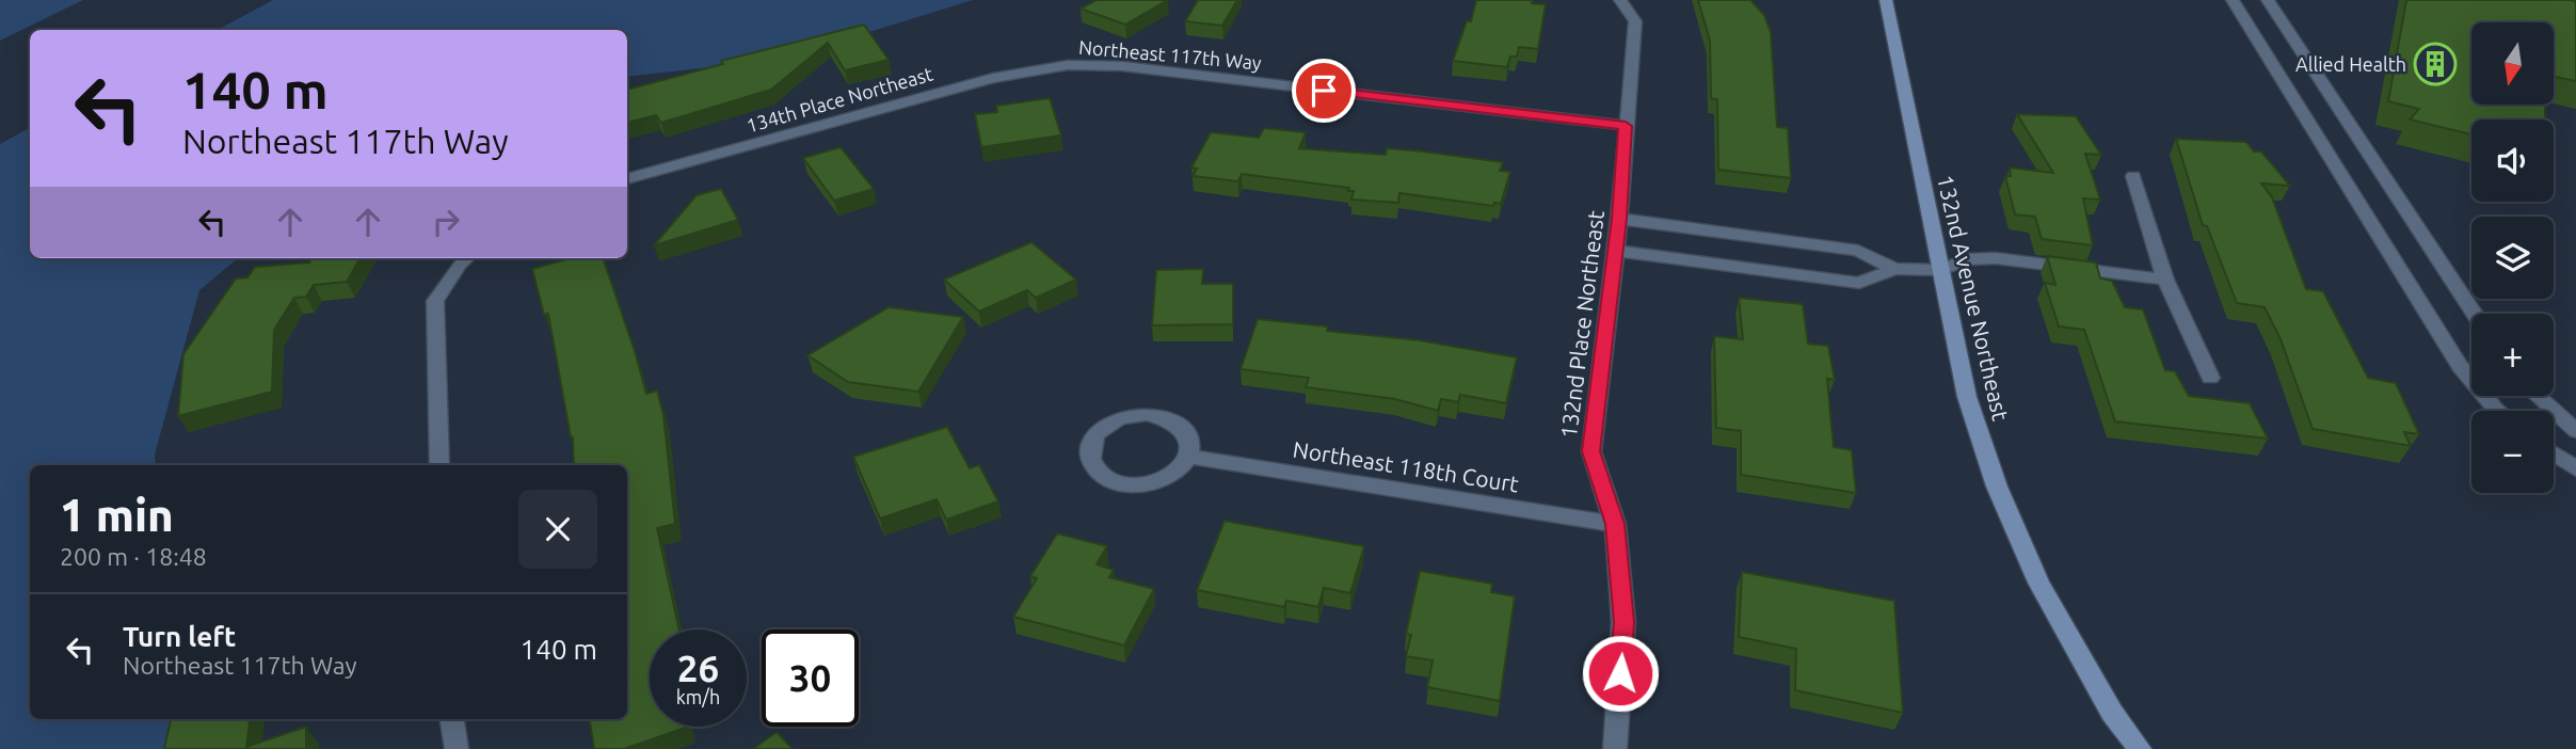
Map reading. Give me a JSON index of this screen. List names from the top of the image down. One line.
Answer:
{"streets":{"street":["Northeast 117th Way","134th Place Northeast","132nd Avenue Northeast","132nd Place Northeast","Northeast 118th Court"]},"crossings":[["Northeast 117th Way","134th Place Northeast"],["Northeast 117th Way","132nd Place Northeast"],["132nd Place Northeast","Northeast 118th Court"]],"places":{"building":["Allied Health"]},"north":"bottom","page":{"map_buttons":["+","−"],"turn":["140 m","Northeast 117th Way"],"heading":["1 min","200 m · 18:48"],"list":[{"name":"Turn left","note":"Northeast 117th Way","value":"140 m"}],"speed":"26 km/h","limit":"30"}}
